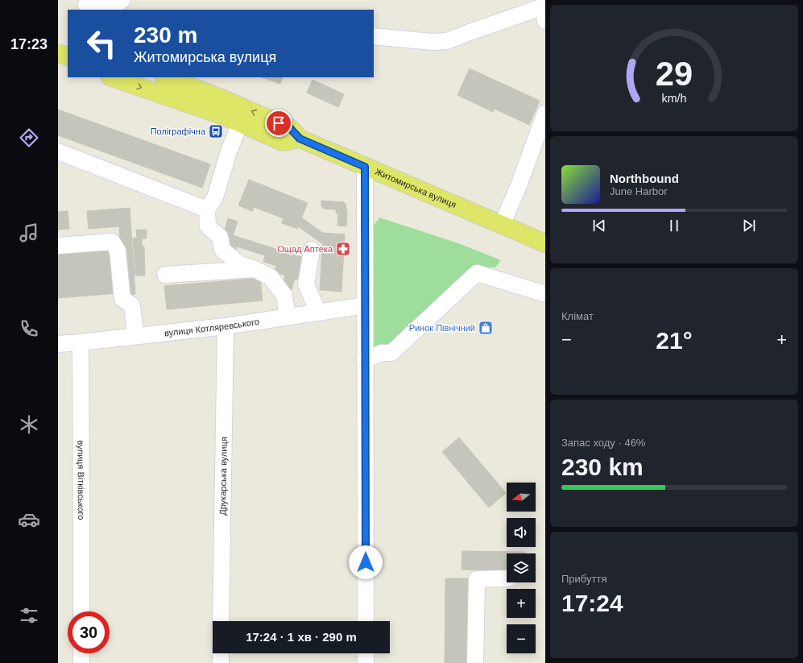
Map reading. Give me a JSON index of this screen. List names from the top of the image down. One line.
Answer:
{"streets":{"main road":["Житомирська вулиця"],"street":["вулиця Котляревського","Друкарська вулиця","вулиця Вітківського"]},"crossings":[["вулиця Котляревського","Друкарська вулиця"],["вулиця Котляревського","вулиця Вітківського"]],"places":{"bus stop":["Поліграфічна"],"pharmacy":["Ощад Аптека"],"shop":["Ринок Північний"]},"north":"left","page":{"tabs":"17:23","turn":["230 m","Житомирська вулиця"],"song":["Northbound","June Harbor"],"tile":["Клімат",["Запас ходу · 46%","230 km"],["Прибуття","17:24"]],"heat":["−","21°","+"],"map_buttons":["+","−"],"limit":"30","trip":"17:24 · 1 хв · 290 m","gauge":["29","km/h"]}}
